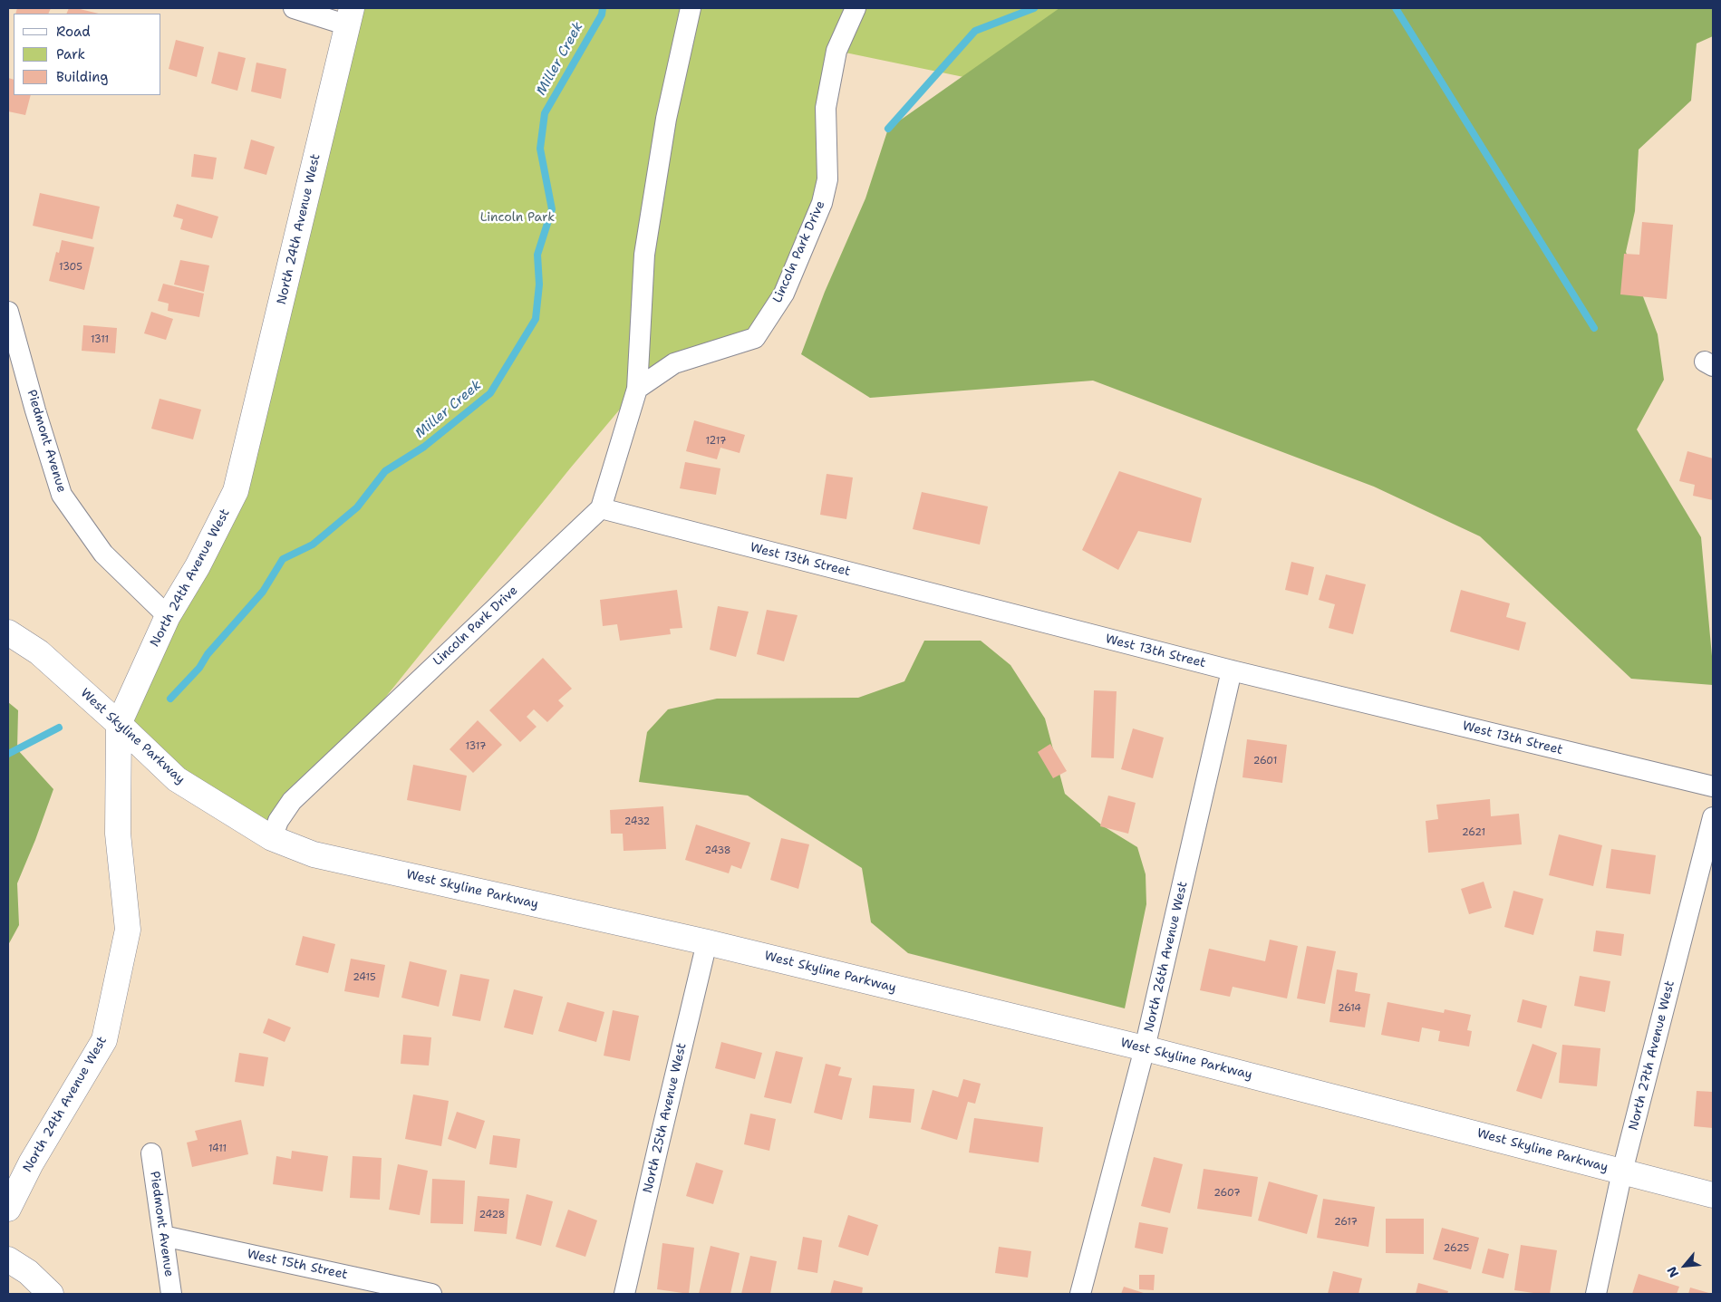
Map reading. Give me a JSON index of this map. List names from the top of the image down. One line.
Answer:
{"streets":{"street":["North 24th Avenue West","Lincoln Park Drive","Piedmont Avenue","West 13th Street","West Skyline Parkway","North 26th Avenue West","North 27th Avenue West","North 25th Avenue West","West 15th Street"]},"crossings":[["North 24th Avenue West","Piedmont Avenue"],["North 24th Avenue West","West Skyline Parkway"],["Lincoln Park Drive","West 13th Street"],["Lincoln Park Drive","West Skyline Parkway"],["Piedmont Avenue","West 15th Street"],["West 13th Street","North 26th Avenue West"],["West Skyline Parkway","North 26th Avenue West"],["West Skyline Parkway","North 27th Avenue West"],["West Skyline Parkway","North 25th Avenue West"]],"water":["Miller Creek"],"parks":["Lincoln Park"],"house_numbers":["1305","1311","1217","1317","2601","2432","2621","2438","2415","2614","1411","2607","2428","2617","2625"],"legend":["Road","Park","Building"],"north":"bottom left"}
